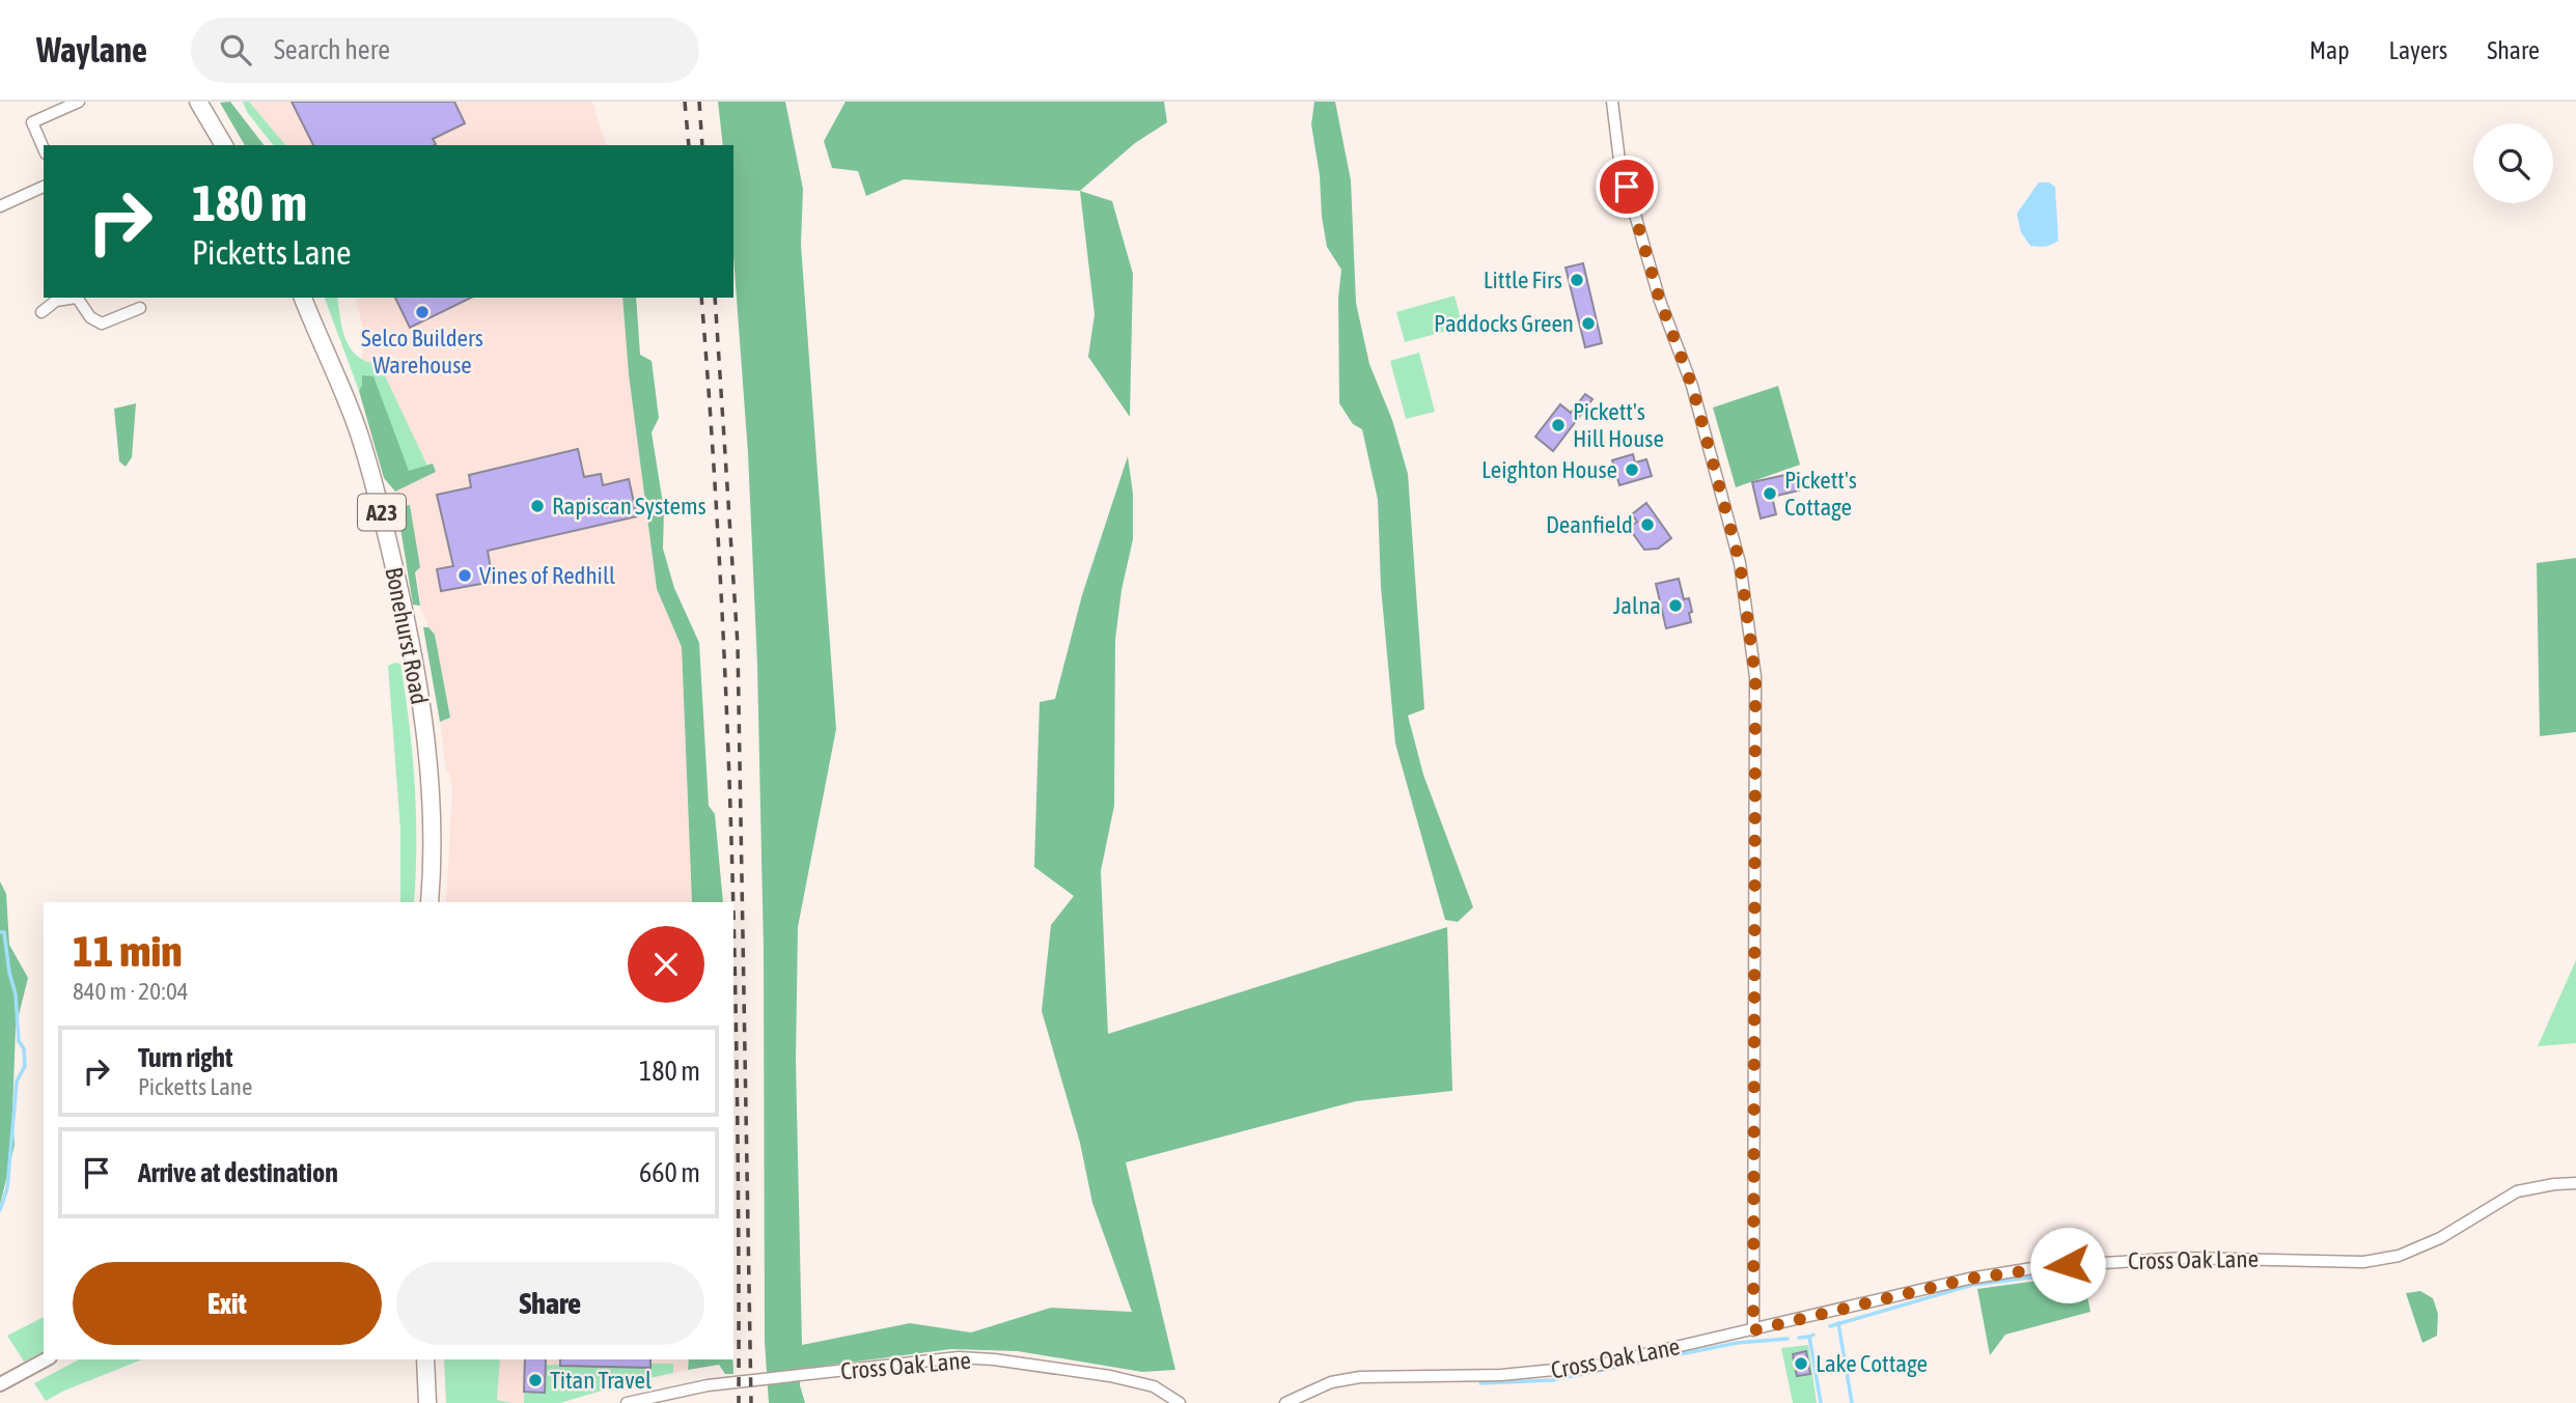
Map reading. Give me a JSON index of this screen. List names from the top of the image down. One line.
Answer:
{"streets":{"main road":["A23","Bonehurst Road"],"street":["Cross Oak Lane"]},"places":["Little Firs","Selco Builders Warehouse","Paddocks Green","Pickett's Hill House","Leighton House","Pickett's Cottage","Rapiscan Systems","Deanfield","Vines of Redhill","Jalna","Lake Cottage","Titan Travel"],"page":{"header":"Waylane","search":"Search here","nav":["Map","Layers","Share"],"turn":["180 m","Picketts Lane"],"heading":["11 min","840 m · 20:04"],"list":[{"name":"Turn right","note":"Picketts Lane","value":"180 m"},{"name":"Arrive at destination","value":"660 m"}],"buttons":["Exit","Share"]}}
